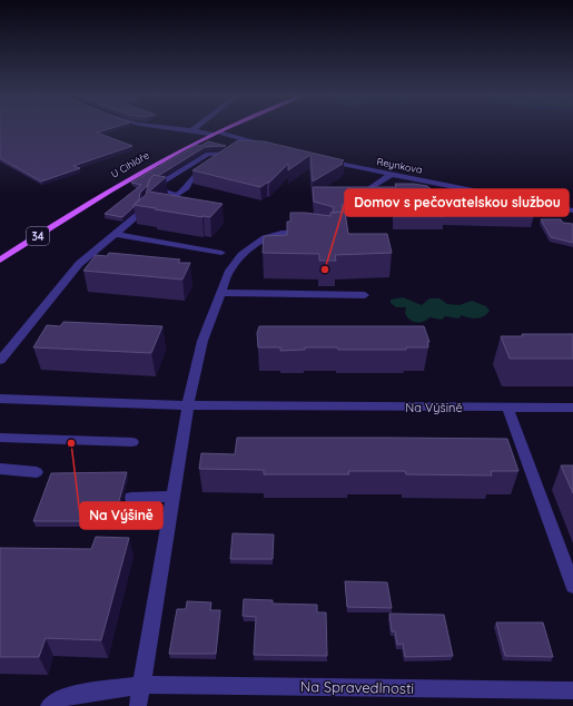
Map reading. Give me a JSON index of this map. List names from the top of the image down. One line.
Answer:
{"streets":{"main road":["U Cihláře","34"],"street":["Reynkova","Na Výšině","Na Spravedlnosti"]},"places":["Domov s pečovatelskou službou","Na Výšině"]}
